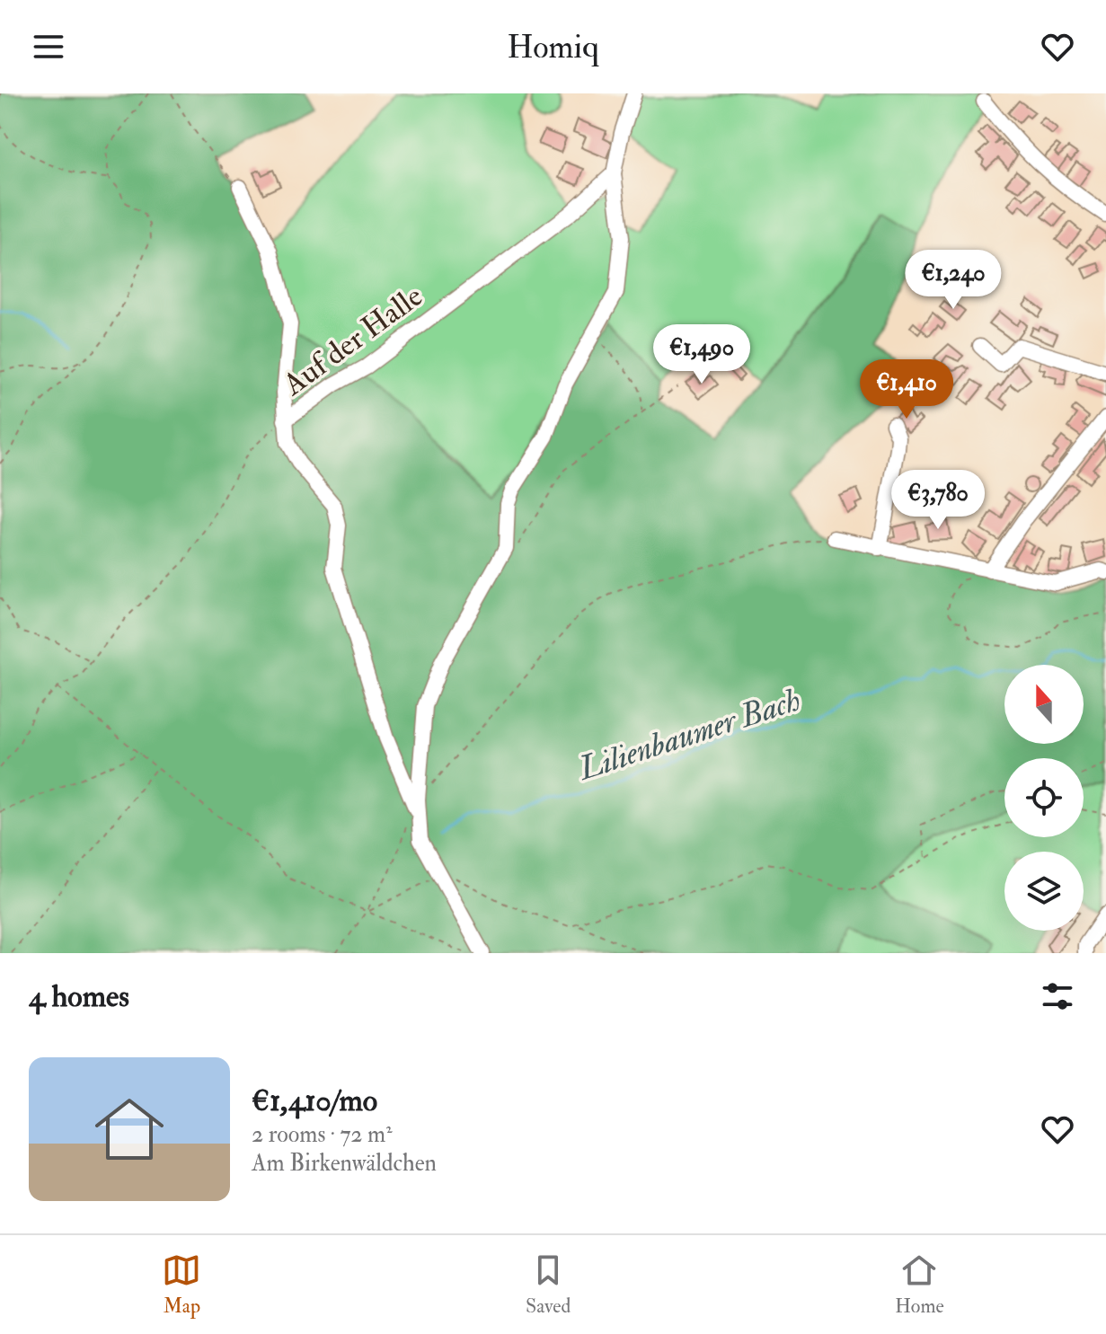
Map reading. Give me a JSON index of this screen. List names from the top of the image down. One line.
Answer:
{"streets":{"street":["Auf der Halle"]},"water":["Lilienbaumer Bach"],"north":"top","page":{"header":"Homiq","price":["€1,240","€1,490","€1,410","€3,780"],"heading":"4 homes","list":[{"name":"€1,410/mo","note":"2 rooms · 72 m² · Am Birkenwäldchen"}],"tabs":["Map","Saved","Home"]}}
